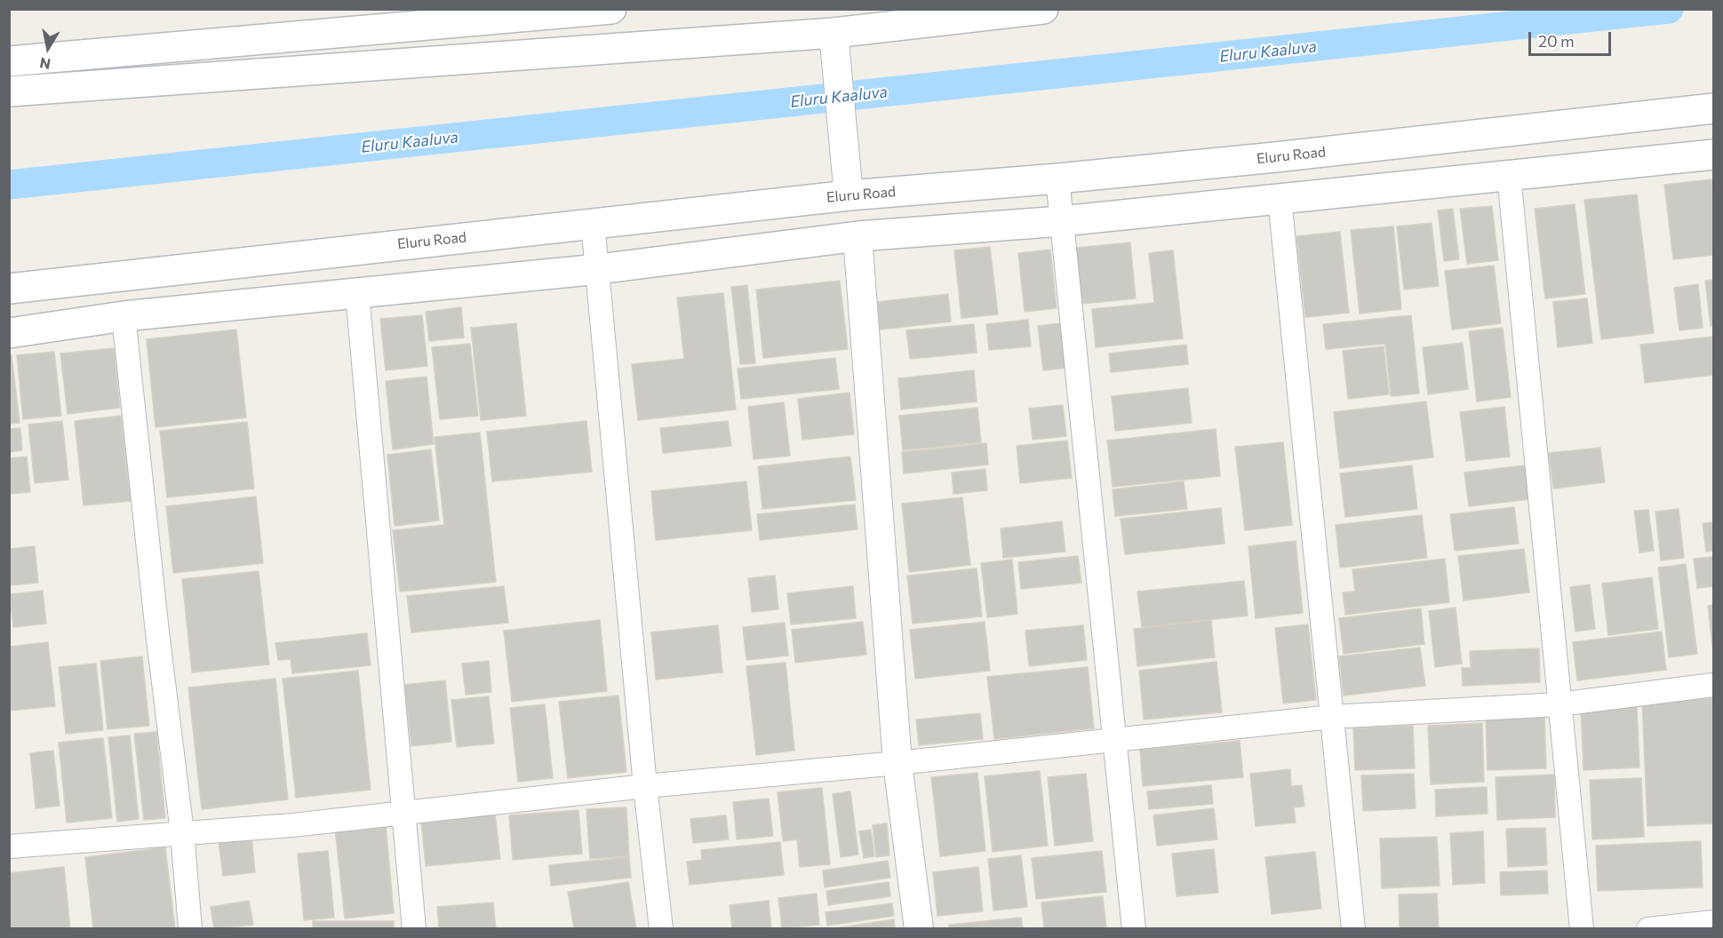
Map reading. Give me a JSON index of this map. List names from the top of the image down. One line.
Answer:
{"streets":{"main road":["Eluru Road"]},"water":["Eluru Kaaluva"],"scale_bar":"20 m","north":"bottom"}
